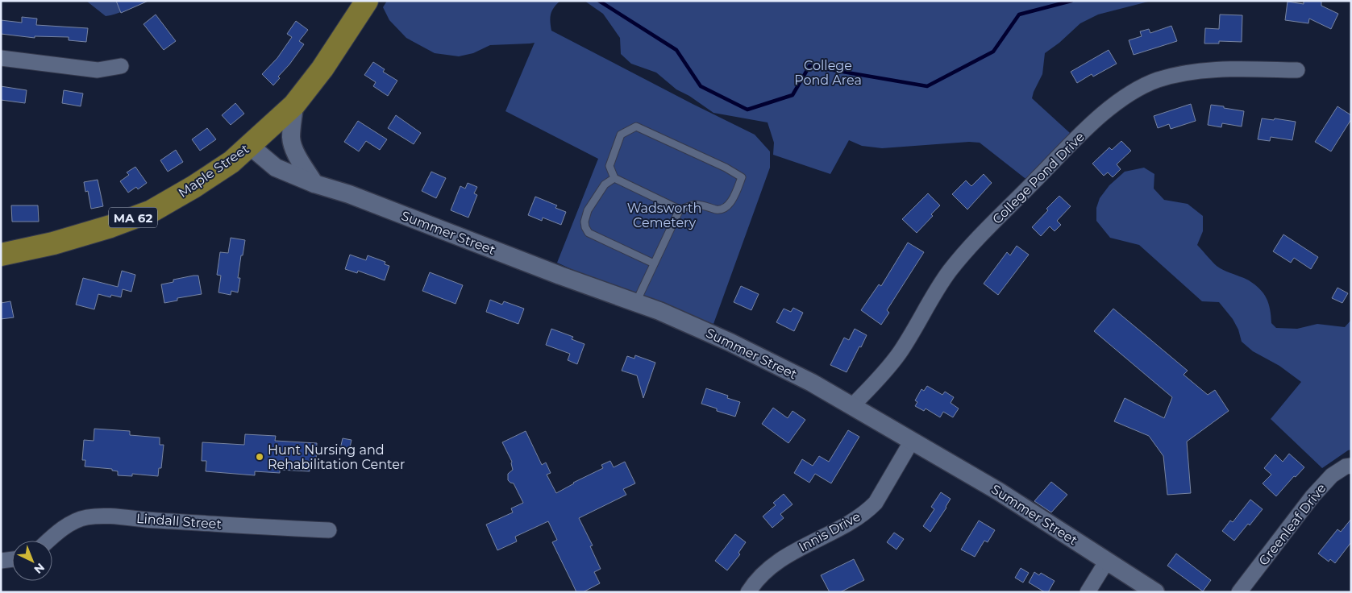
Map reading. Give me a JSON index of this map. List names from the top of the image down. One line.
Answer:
{"streets":{"main road":["Maple Street","MA 62"],"street":["College Pond Drive","Summer Street","Lindall Street","Greenleaf Drive","Innis Drive"]},"crossings":[["Maple Street","Summer Street"],["College Pond Drive","Summer Street"],["Summer Street","Innis Drive"]],"parks":["College Pond Area","Wadsworth Cemetery"],"places":["Hunt Nursing and Rehabilitation Center"],"north":"bottom right"}
